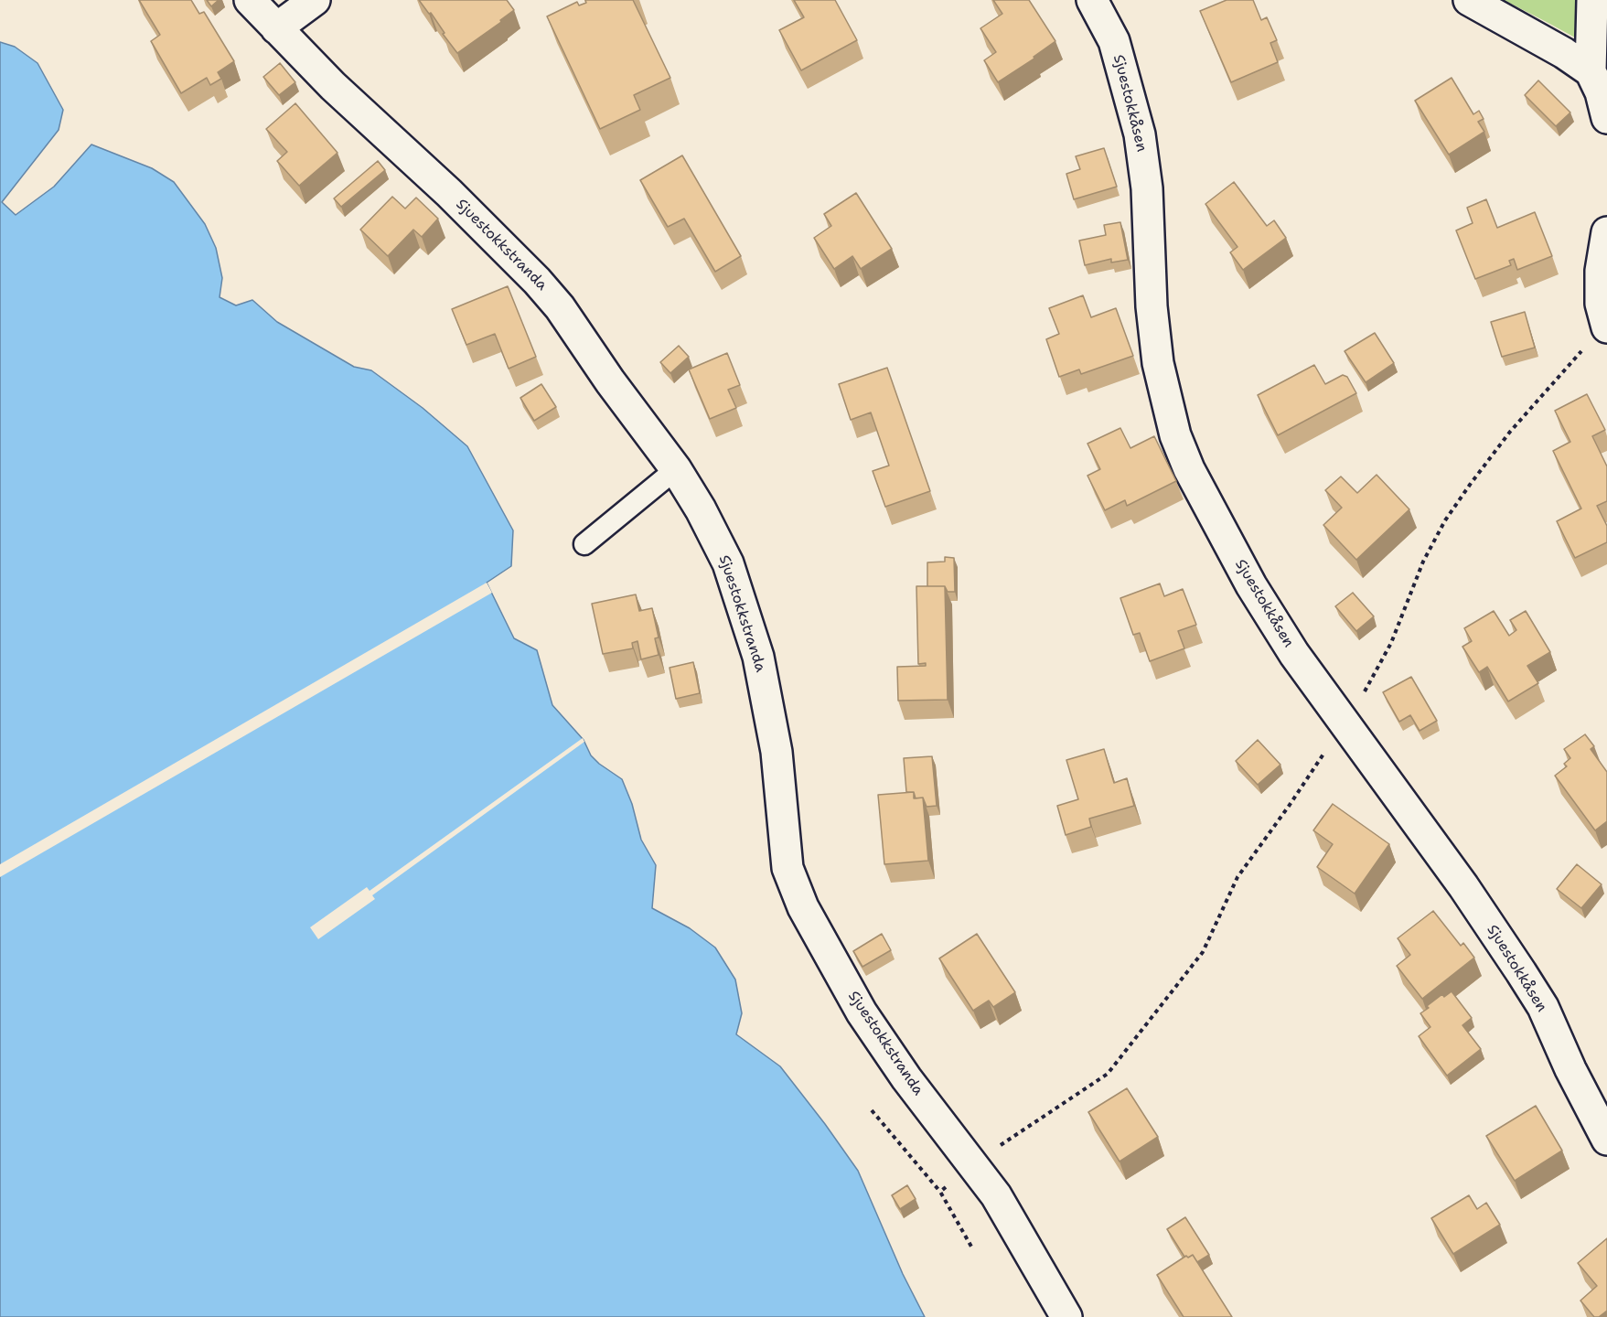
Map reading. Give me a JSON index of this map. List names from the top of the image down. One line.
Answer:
{"streets":{"street":["Sjuestokkåsen","Sjuestokkstranda"]}}
